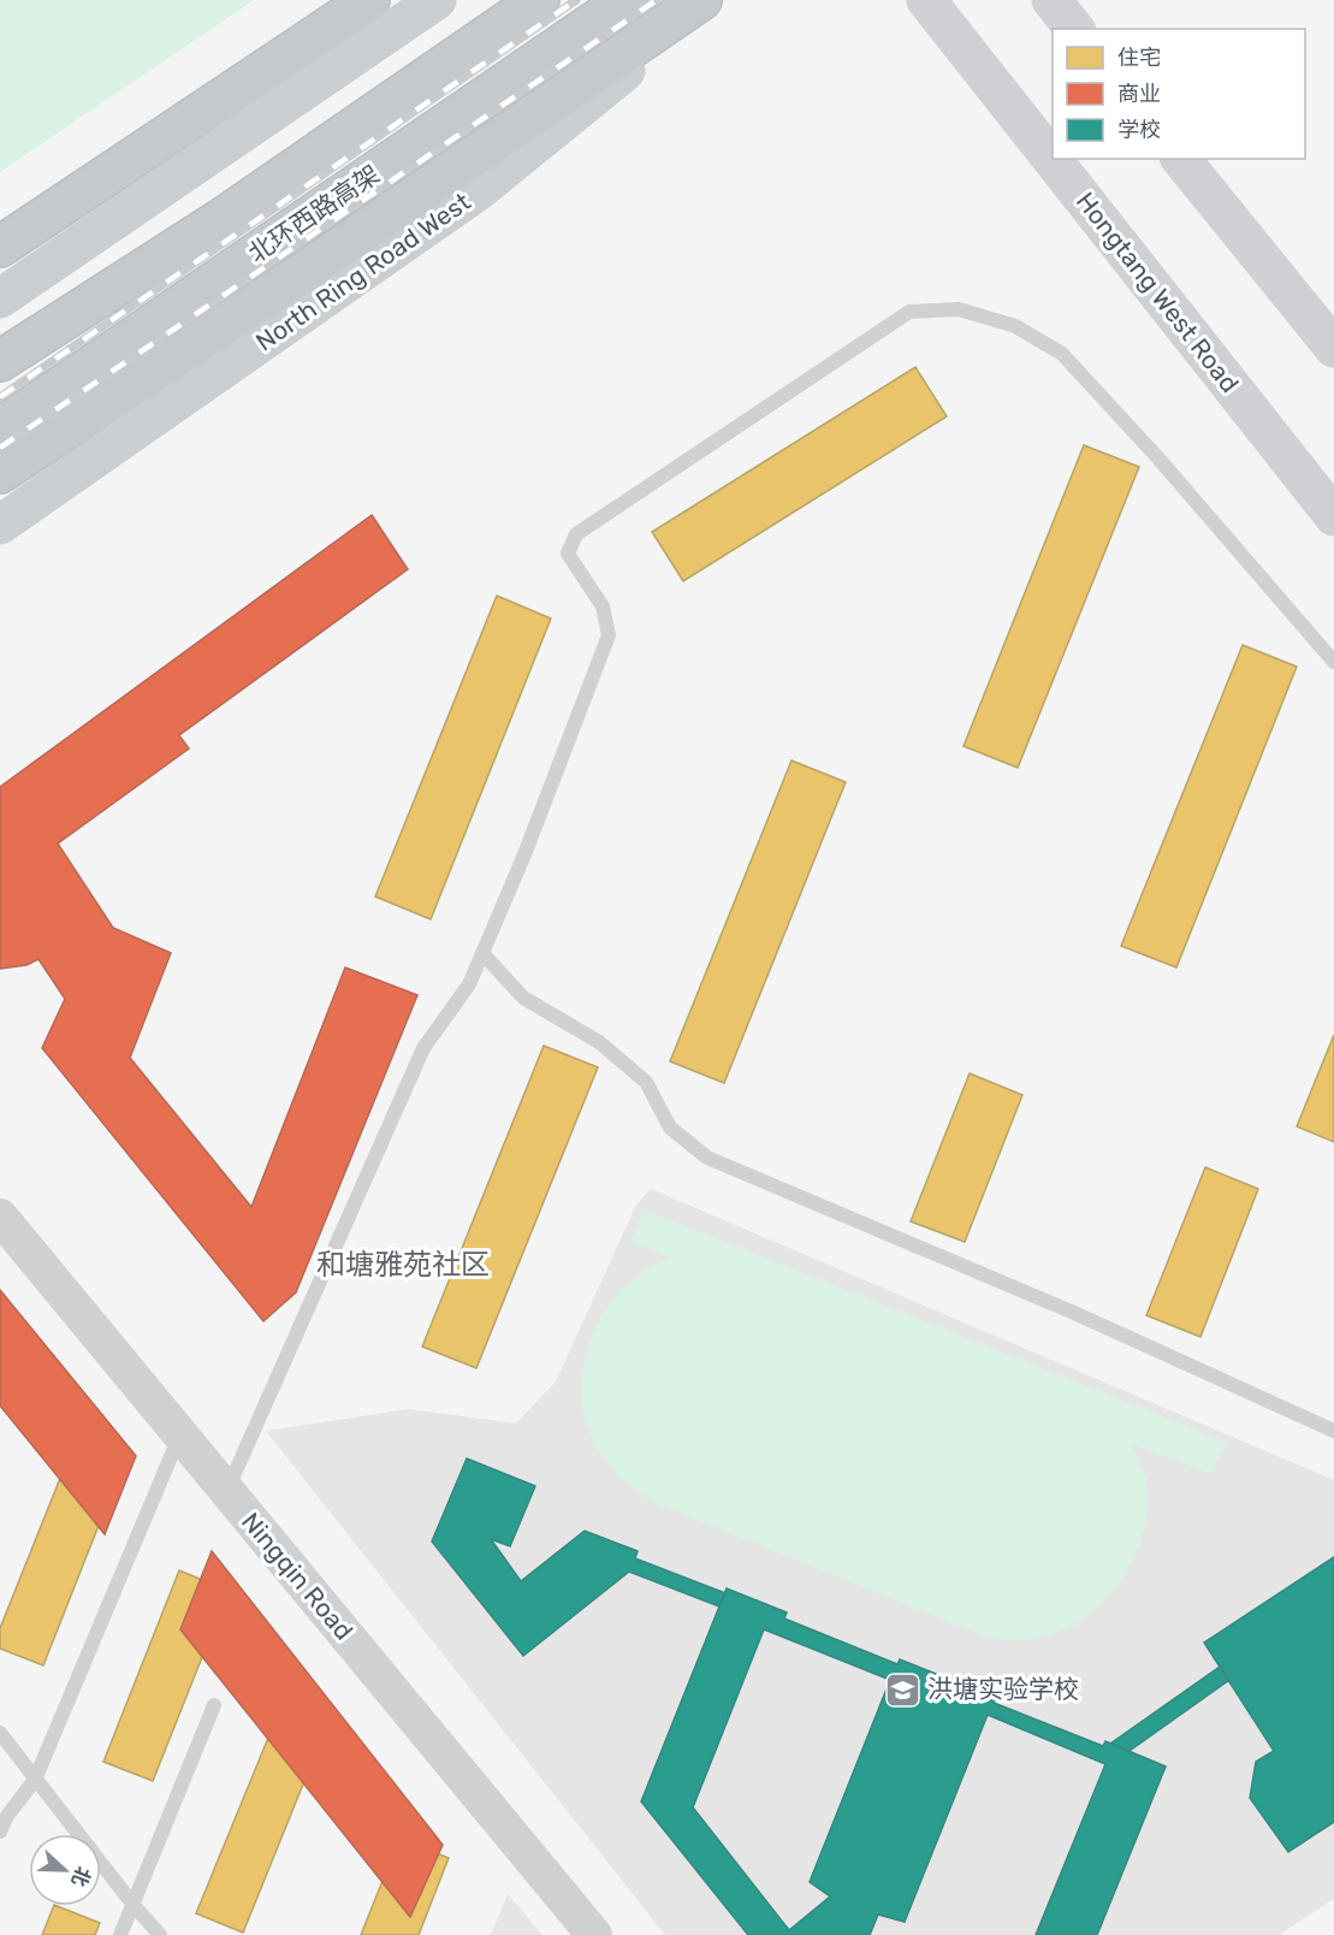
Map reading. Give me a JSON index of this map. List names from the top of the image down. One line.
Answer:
{"streets":{"highway":["北环西路高架"],"main road":["North Ring Road West","Hongtang West Road"],"street":["Ningqin Road"]},"districts":["和塘雅苑社区"],"places":{"school or university":["洪塘实验学校"]},"legend":["住宅","商业","学校"],"north":"right"}
